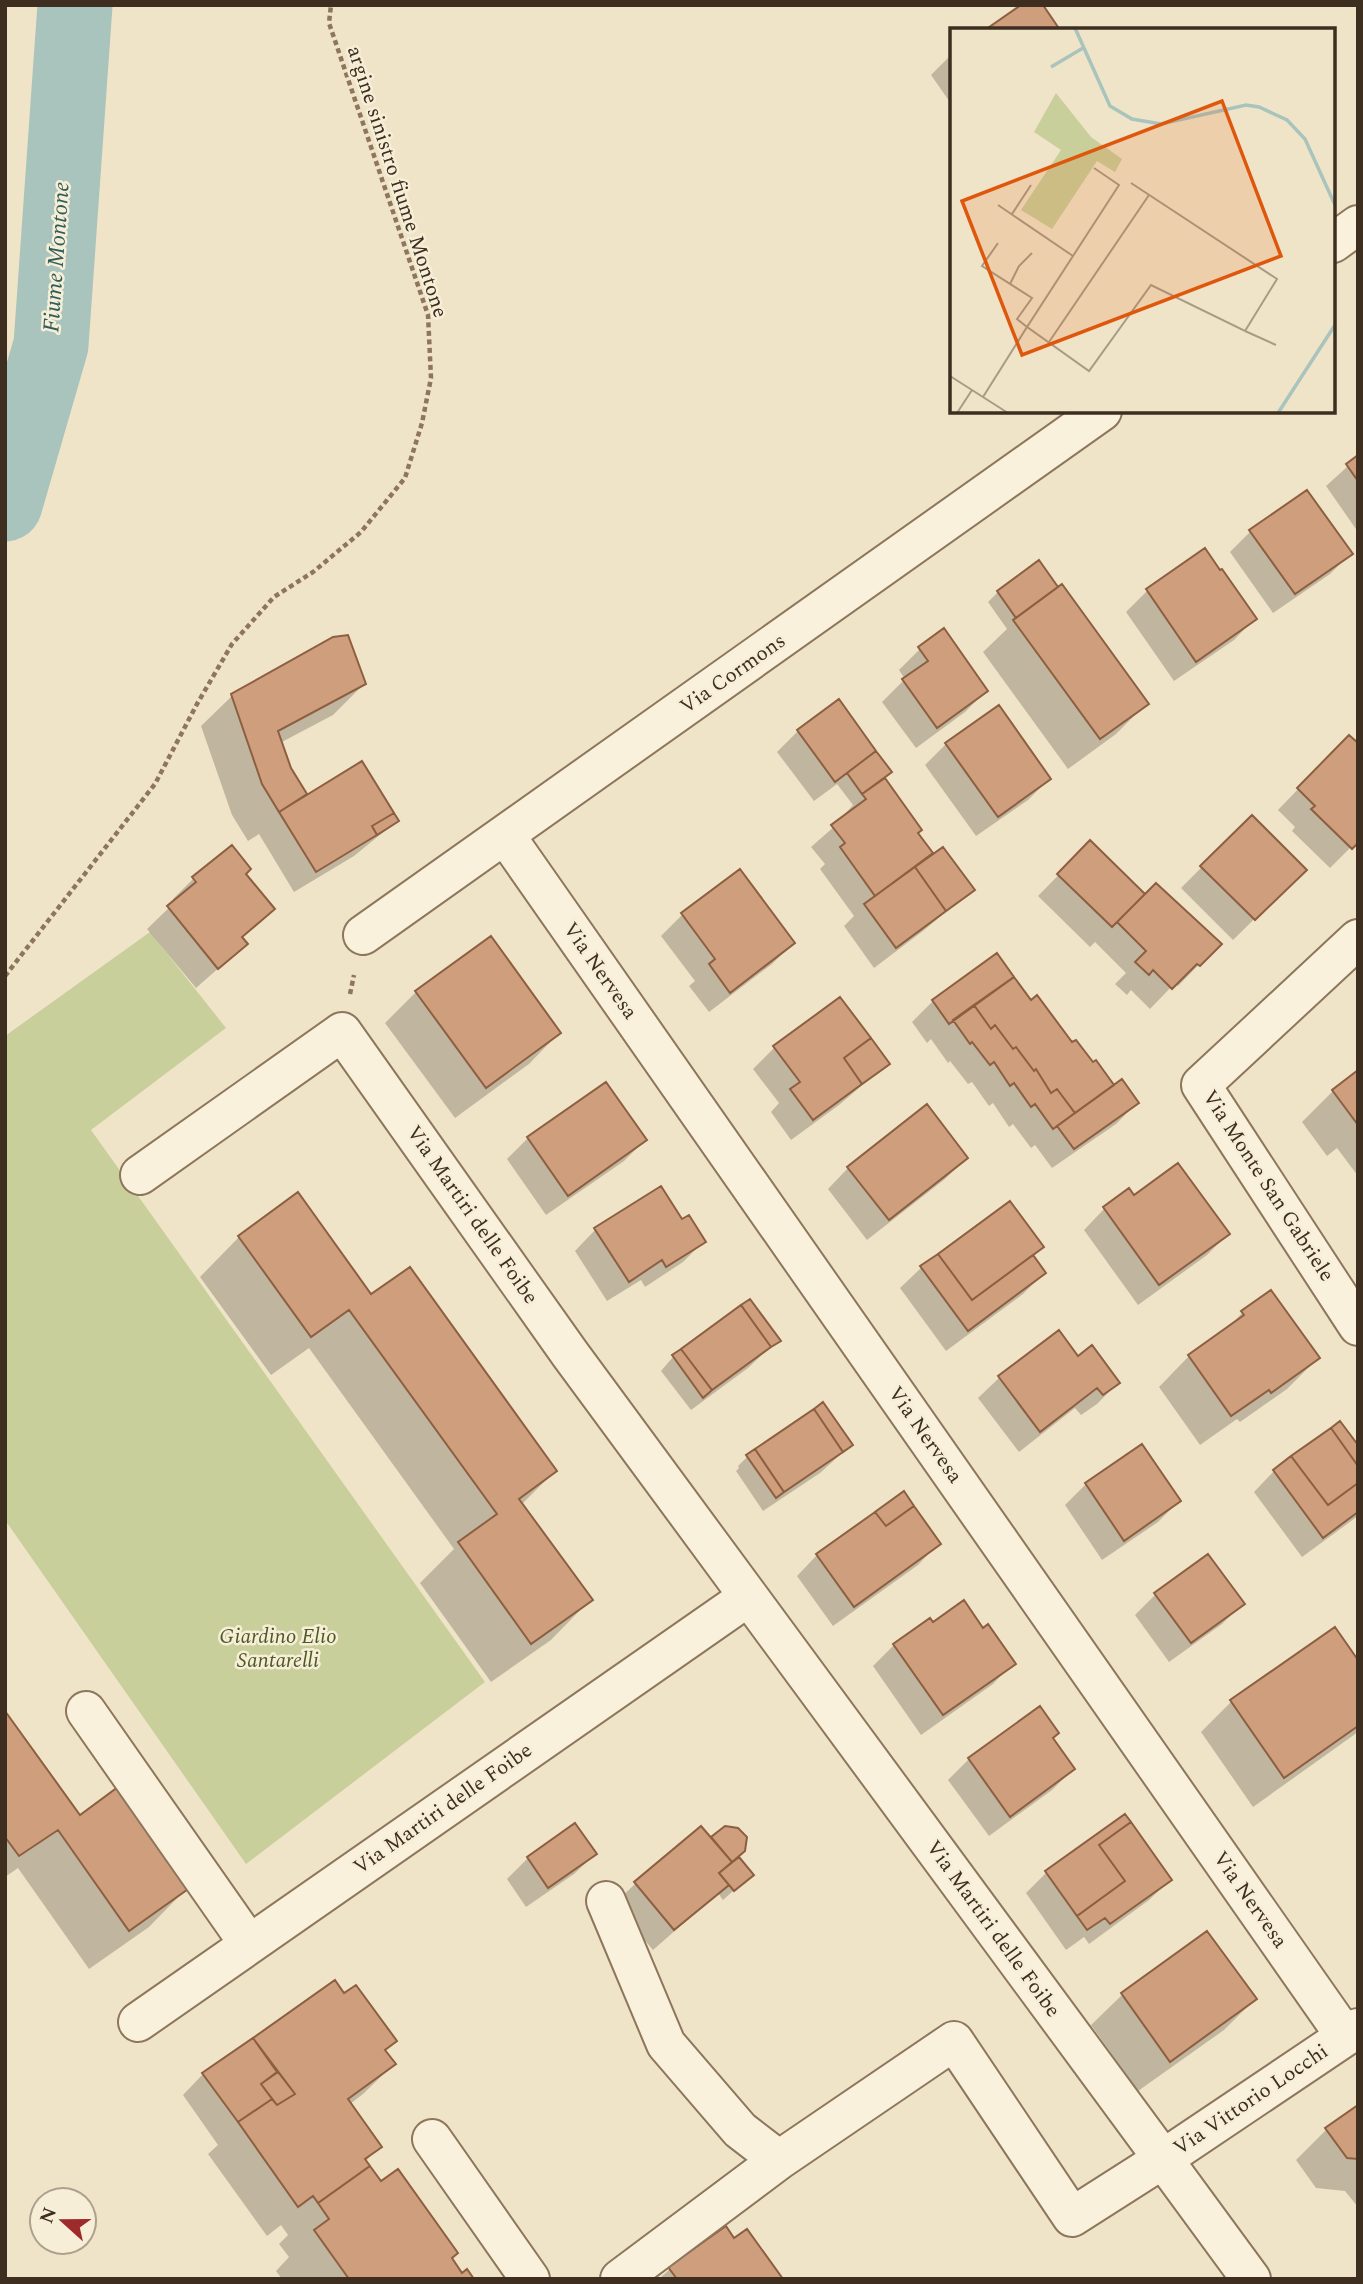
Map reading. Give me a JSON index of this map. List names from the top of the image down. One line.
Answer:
{"streets":{"street":["Via Cormons","Via Nervesa","Via Monte San Gabriele","Via Martiri delle Foibe","Via Vittorio Locchi"],"path":["argine sinistro fiume Montone"]},"crossings":[["Via Cormons","Via Nervesa"],["Via Nervesa","Via Vittorio Locchi"],["Via Martiri delle Foibe","Via Vittorio Locchi"]],"water":["Fiume Montone"],"parks":["Giardino Elio Santarelli"],"north":"left"}
